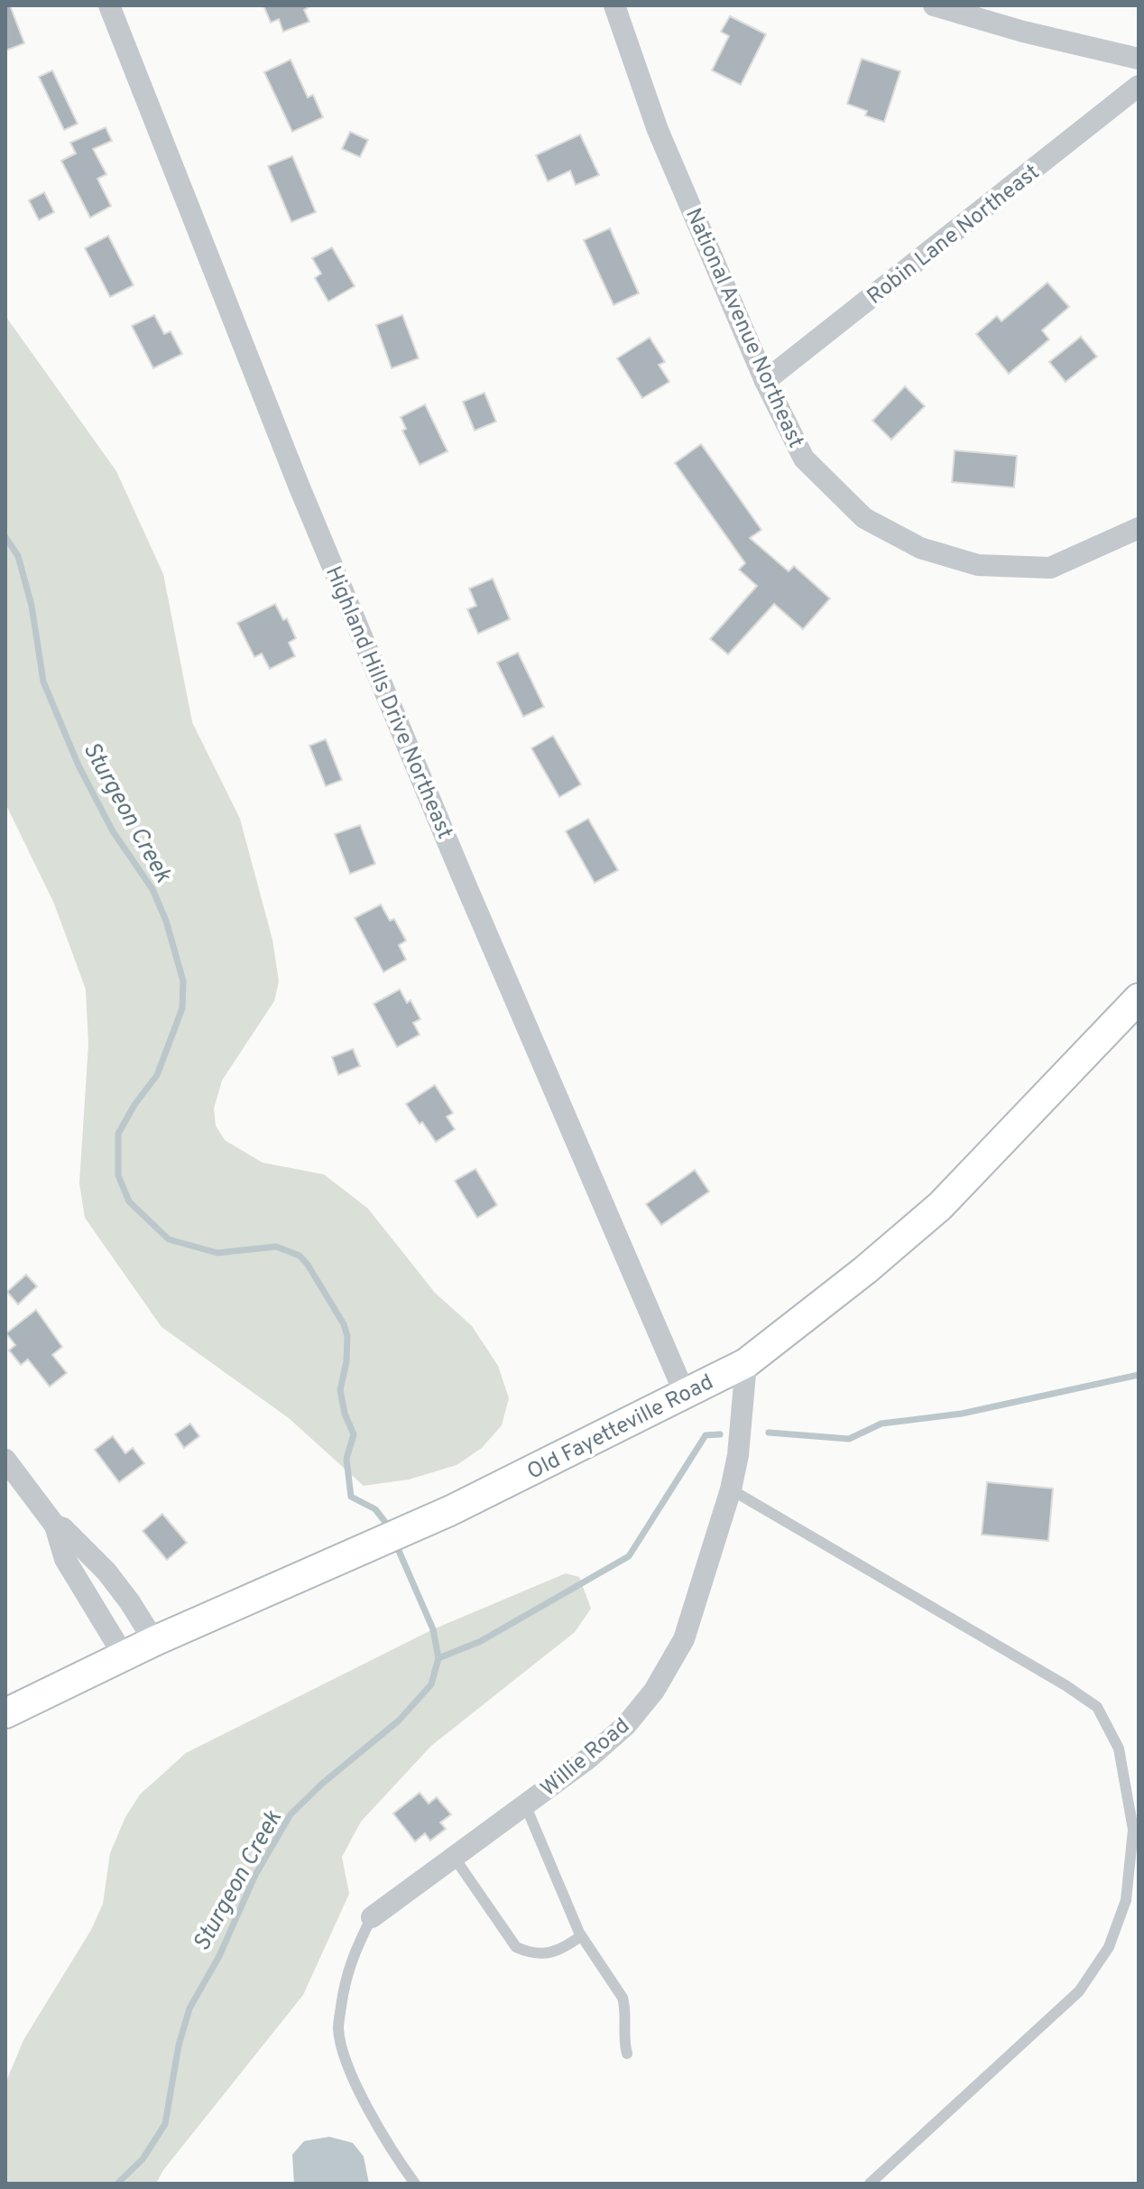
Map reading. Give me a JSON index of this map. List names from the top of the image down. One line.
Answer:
{"streets":{"street":["Robin Lane Northeast","National Avenue Northeast","Highland Hills Drive Northeast","Old Fayetteville Road","Willie Road"]},"crossings":[["Robin Lane Northeast","National Avenue Northeast"],["Highland Hills Drive Northeast","Old Fayetteville Road"],["Old Fayetteville Road","Willie Road"]],"water":["Sturgeon Creek"]}
